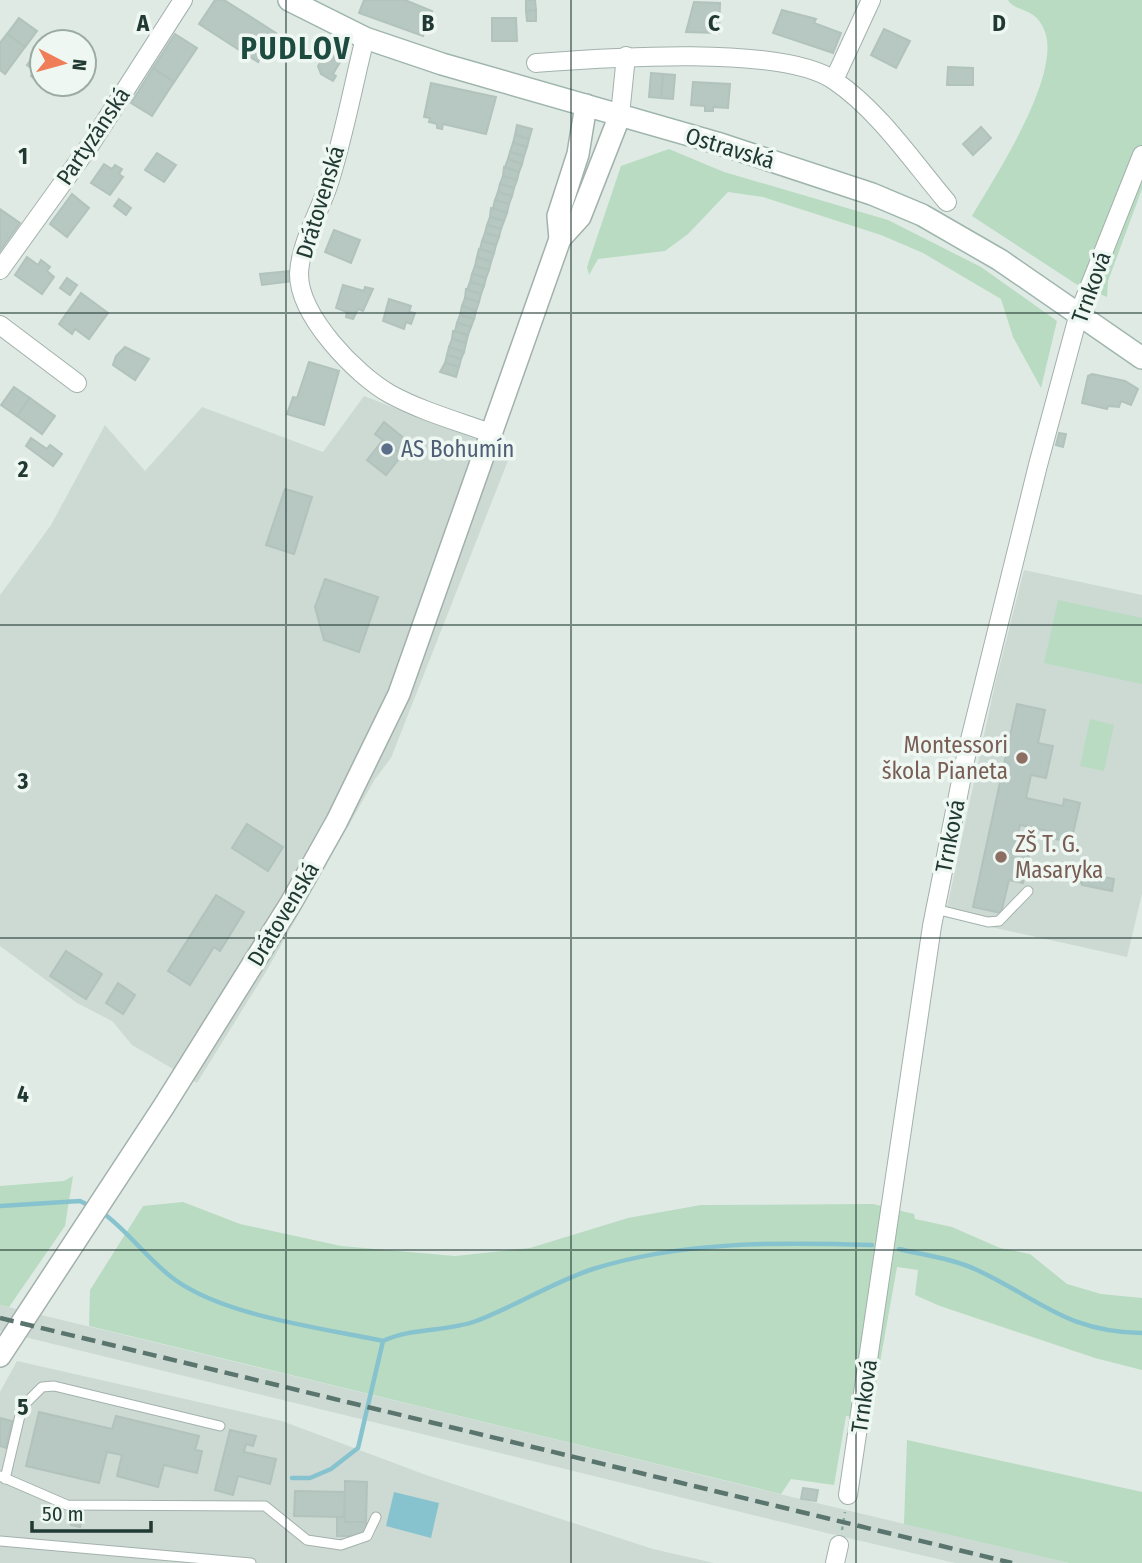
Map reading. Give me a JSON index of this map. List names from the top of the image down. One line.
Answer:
{"streets":{"street":["Partyzánská","Ostravská","Drátovenská","Trnková"]},"crossings":[["Ostravská","Drátovenská"],["Ostravská","Trnková"]],"districts":["PUDLOV"],"places":["AS Bohumín","Montessori škola Pianeta","ZŠ T. G. Masaryka"],"scale_bar":"50 m","north":"right","grid":{"columns":["A","B","C","D"],"rows":["1","2","3","4","5"]}}
